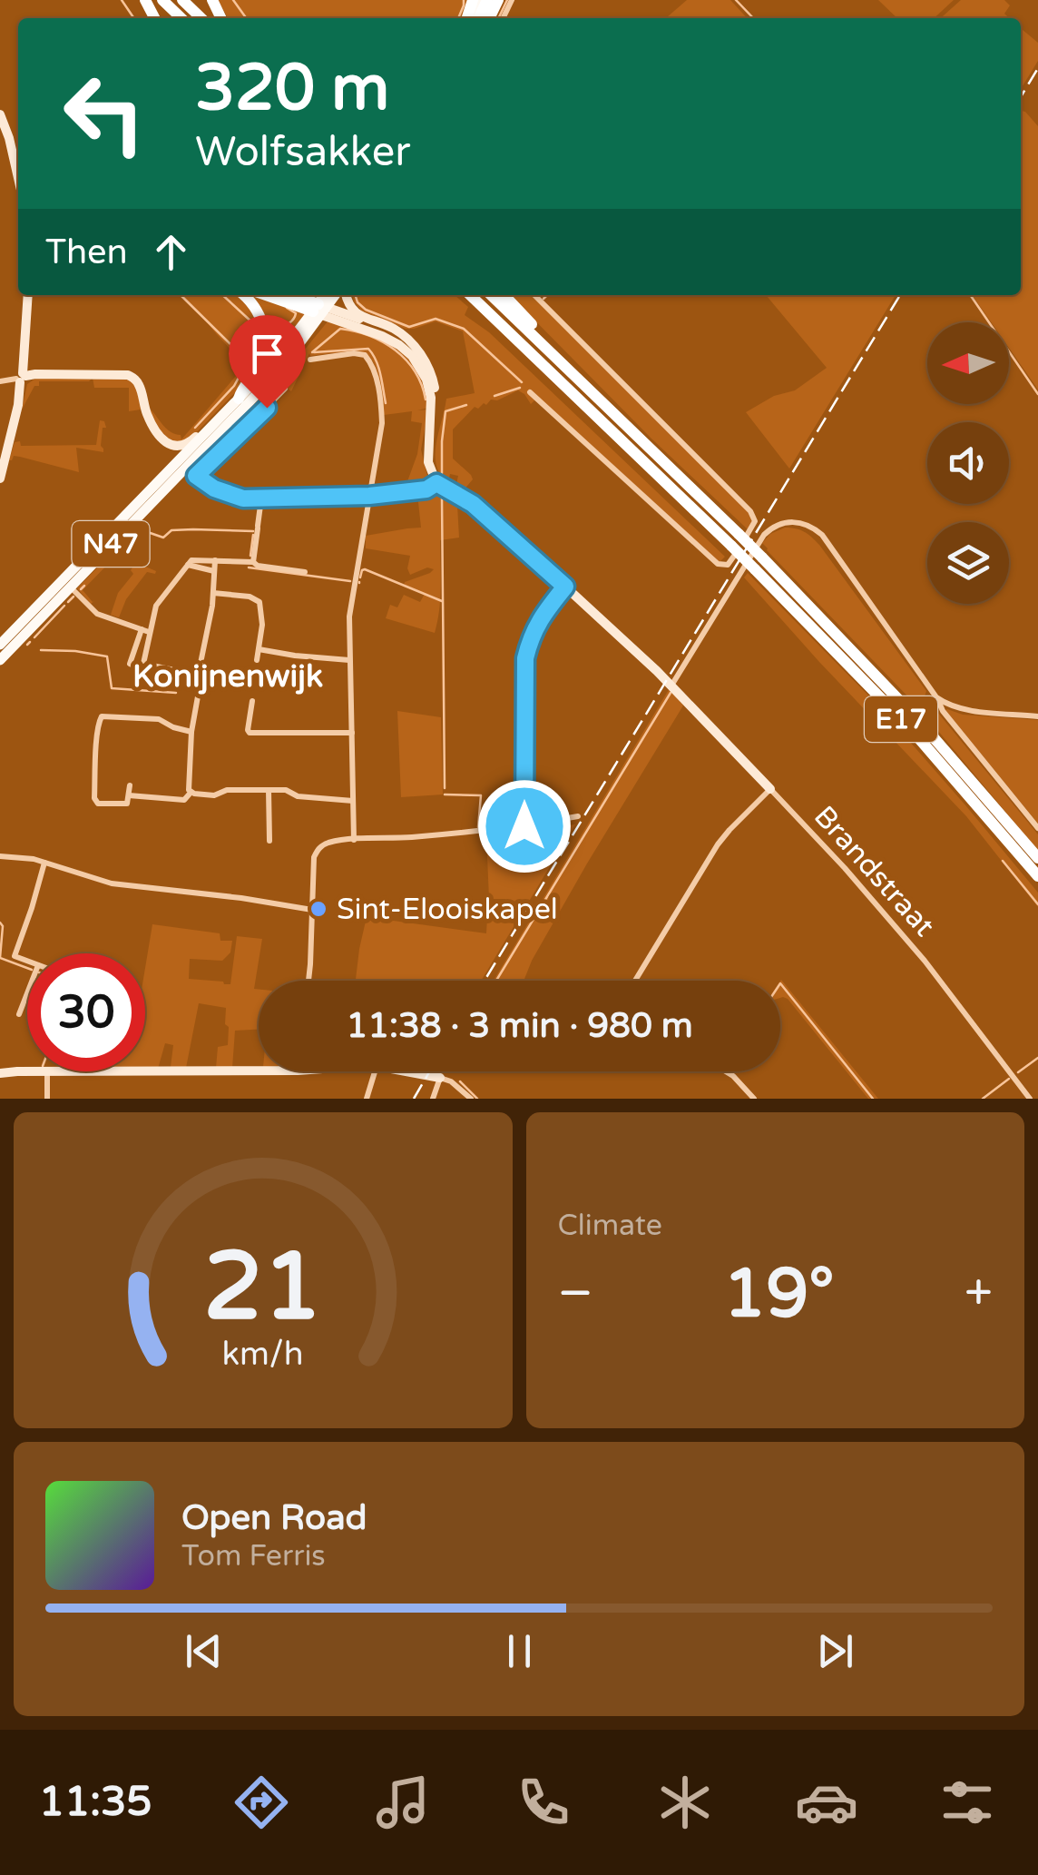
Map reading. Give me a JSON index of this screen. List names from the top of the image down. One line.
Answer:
{"streets":{"highway":["E17"],"main road":["N47"],"street":["Brandstraat"]},"districts":["Konijnenwijk"],"places":["Sint-Elooiskapel"],"north":"left","page":{"turn":["320 m","Wolfsakker"],"then":"Then","limit":"30","trip":"11:38 · 3 min · 980 m","tile":"Climate","heat":["−","19°","+"],"song":["Open Road","Tom Ferris"],"tabs":"11:35","gauge":["21","km/h"]}}
